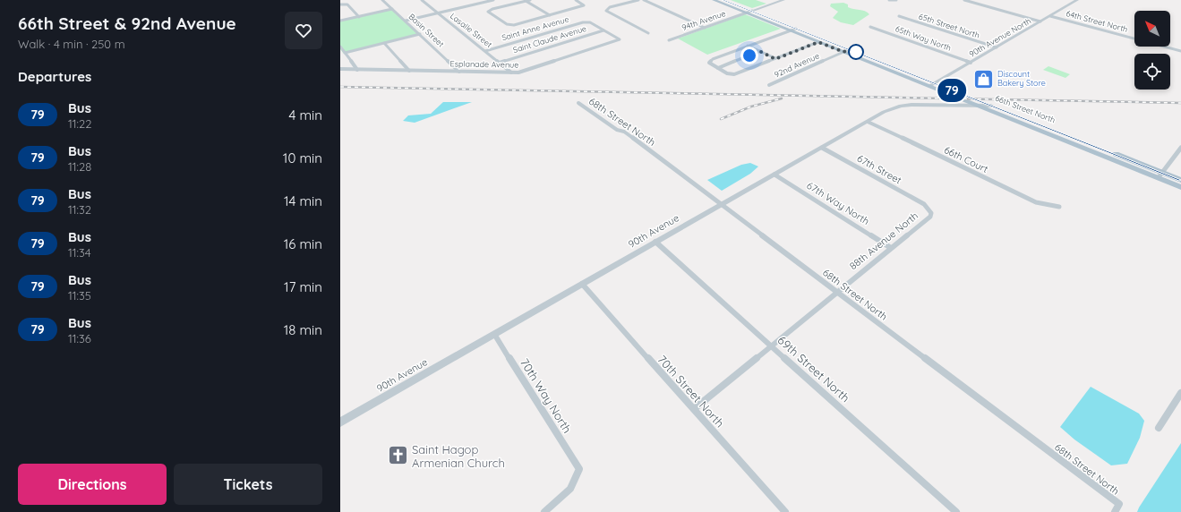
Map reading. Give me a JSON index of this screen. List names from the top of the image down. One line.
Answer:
{"streets":{"main road":["66th Street North"],"street":["94th Avenue","64th Street North","65th Street North","Saint Anne Avenue","Basin Street","Lasalle Street","90th Avenue North","65th Way North","Saint Claude Avenue","Esplanade Avenue","92nd Avenue","68th Street North","66th Court","67th Street","67th Way North","90th Avenue","88th Avenue North","69th Street North","70th Street North","70th Way North"]},"crossings":[["94th Avenue","66th Street North"],["64th Street North","90th Avenue North"],["65th Street North","90th Avenue North"],["Saint Anne Avenue","Lasalle Street"],["Saint Anne Avenue","Saint Claude Avenue"],["Saint Anne Avenue","Esplanade Avenue"],["Basin Street","Esplanade Avenue"],["Lasalle Street","Saint Claude Avenue"],["Lasalle Street","Esplanade Avenue"],["90th Avenue North","65th Way North"],["90th Avenue North","66th Street North"],["Saint Claude Avenue","Esplanade Avenue"],["92nd Avenue","66th Street North"],["66th Street North","90th Avenue"],["68th Street North","90th Avenue"],["68th Street North","88th Avenue North"],["66th Court","90th Avenue"],["67th Street","90th Avenue"],["67th Street","88th Avenue North"],["67th Way North","90th Avenue"],["67th Way North","88th Avenue North"],["90th Avenue","69th Street North"],["90th Avenue","70th Street North"],["90th Avenue","70th Way North"],["88th Avenue North","69th Street North"],["88th Avenue North","70th Street North"]],"places":{"shop":["Discount Bakery Store"],"church":["Saint Hagop Armenian Church"]},"lines":["bus line 79"],"north":"top left","page":{"heading":[["66th Street & 92nd Avenue","Walk · 4 min · 250 m"],"Departures"],"on_map":"79","list":[{"mark":"79","name":"Bus","note":"11:22","value":"4 min"},{"mark":"79","name":"Bus","note":"11:28","value":"10 min"},{"mark":"79","name":"Bus","note":"11:32","value":"14 min"},{"mark":"79","name":"Bus","note":"11:34","value":"16 min"},{"mark":"79","name":"Bus","note":"11:35","value":"17 min"},{"mark":"79","name":"Bus","note":"11:36","value":"18 min"}],"buttons":["Directions","Tickets"]}}
